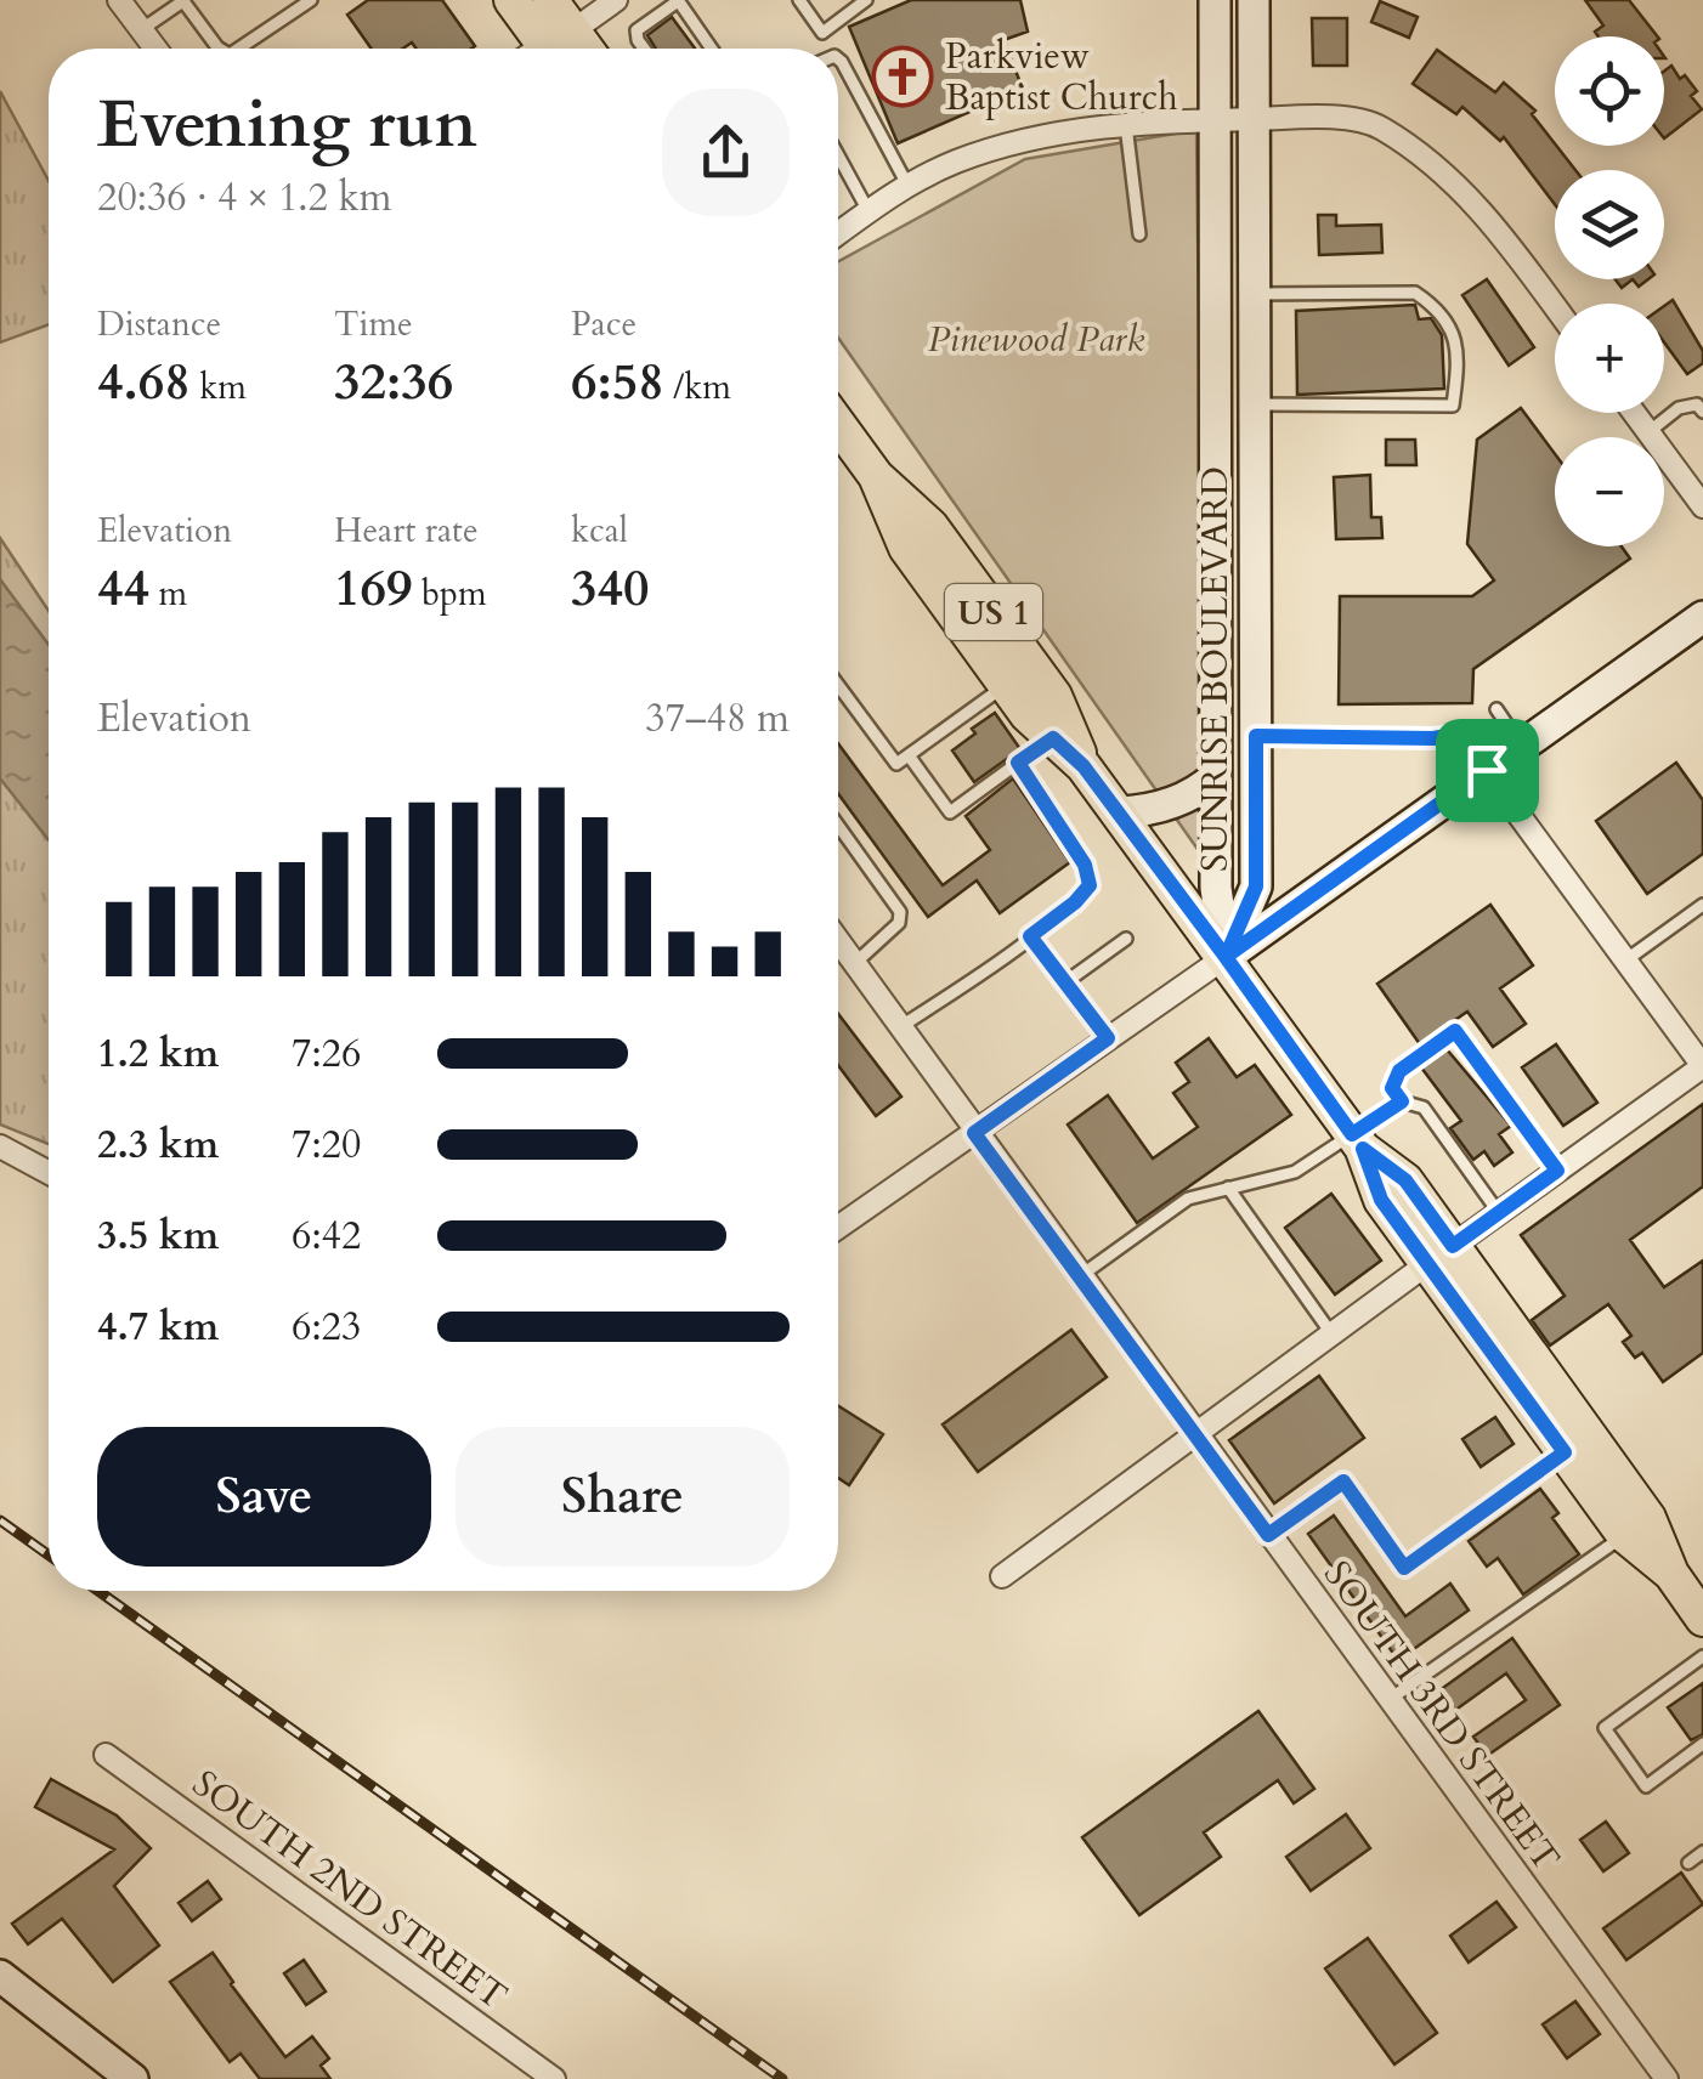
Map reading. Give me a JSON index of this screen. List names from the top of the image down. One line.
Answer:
{"streets":{"main road":["US 1","SUNRISE BOULEVARD"],"street":["SOUTH 3RD STREET","SOUTH 2ND STREET"]},"crossings":[["US 1","SUNRISE BOULEVARD"]],"parks":["Pinewood Park"],"places":{"church":["Parkview Baptist Church"]},"page":{"map_buttons":["+","−"],"heading":["Evening run","20:36 · 4 × 1.2 km"],"stats":[["Distance","4.68 km"],["Time","32:36"],["Pace","6:58 /km"],["Elevation","44 m"],["Heart rate","169 bpm"],["kcal","340"]],"chart":["Elevation","37–48 m"],"list":[{"name":"1.2 km","note":"7:26"},{"name":"2.3 km","note":"7:20"},{"name":"3.5 km","note":"6:42"},{"name":"4.7 km","note":"6:23"}],"buttons":["Save","Share"]}}
